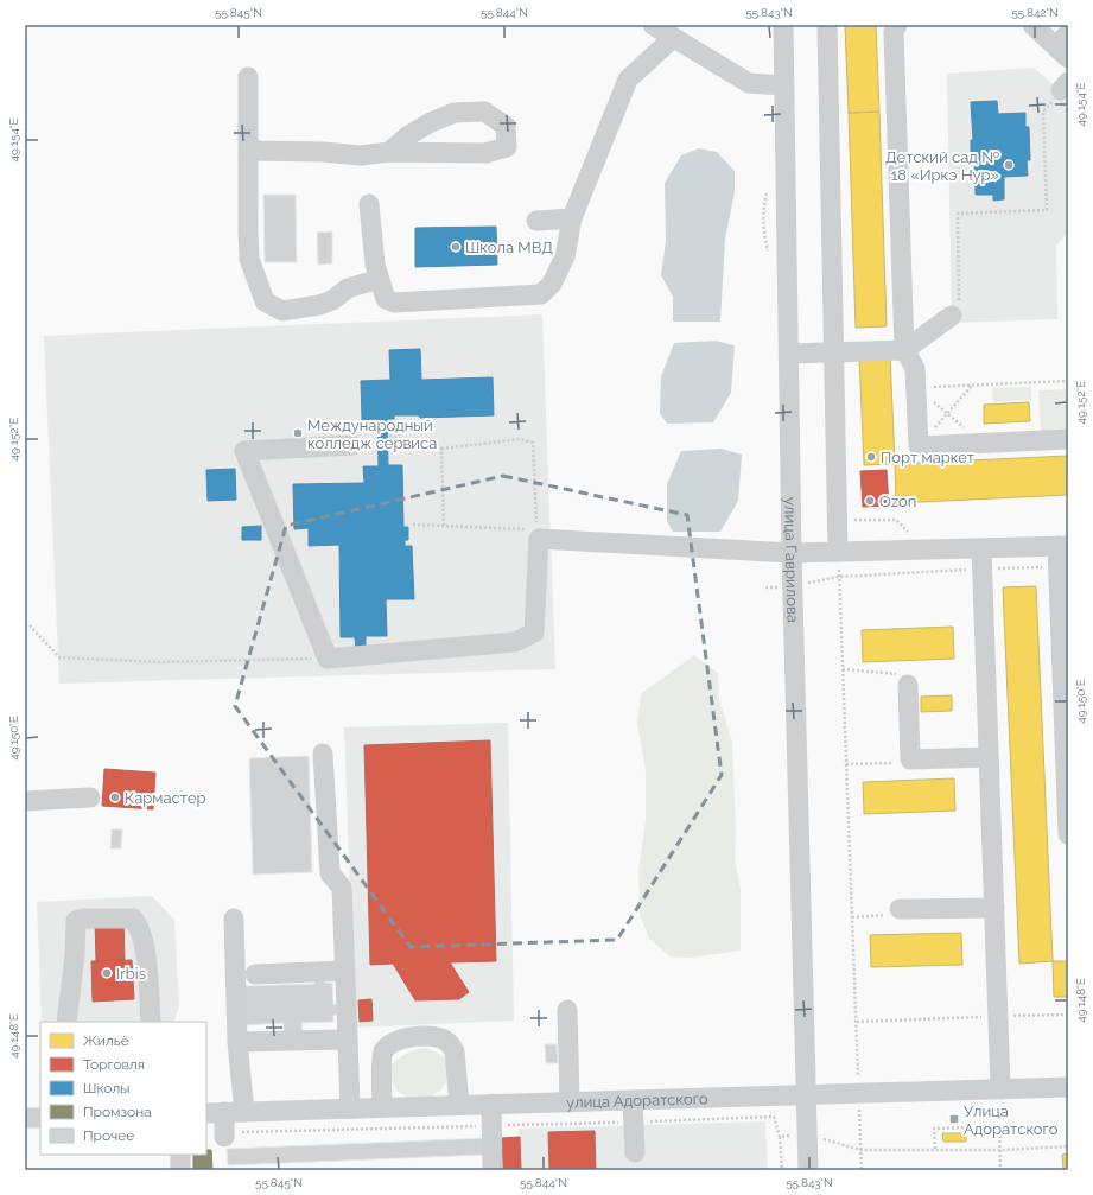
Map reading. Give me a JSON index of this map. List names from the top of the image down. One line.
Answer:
{"streets":{"street":["улица Гаврилова","улица Адоратского"]},"crossings":[["улица Гаврилова","улица Адоратского"]],"places":{"other":["Детский сад № 18 «Иркэ Нур»","Школа МВД","Международный колледж сервиса","Порт маркет","Ozon","Кармастер","Irbis"],"transit":["Улица Адоратского"]},"legend":["Жильё","Торговля","Школы","Промзона","Прочее"],"coordinates":["55.845°N","55.844°N","55.843°N","55.842°N","49.154°E","49.152°E","49.150°E","49.148°E"]}
